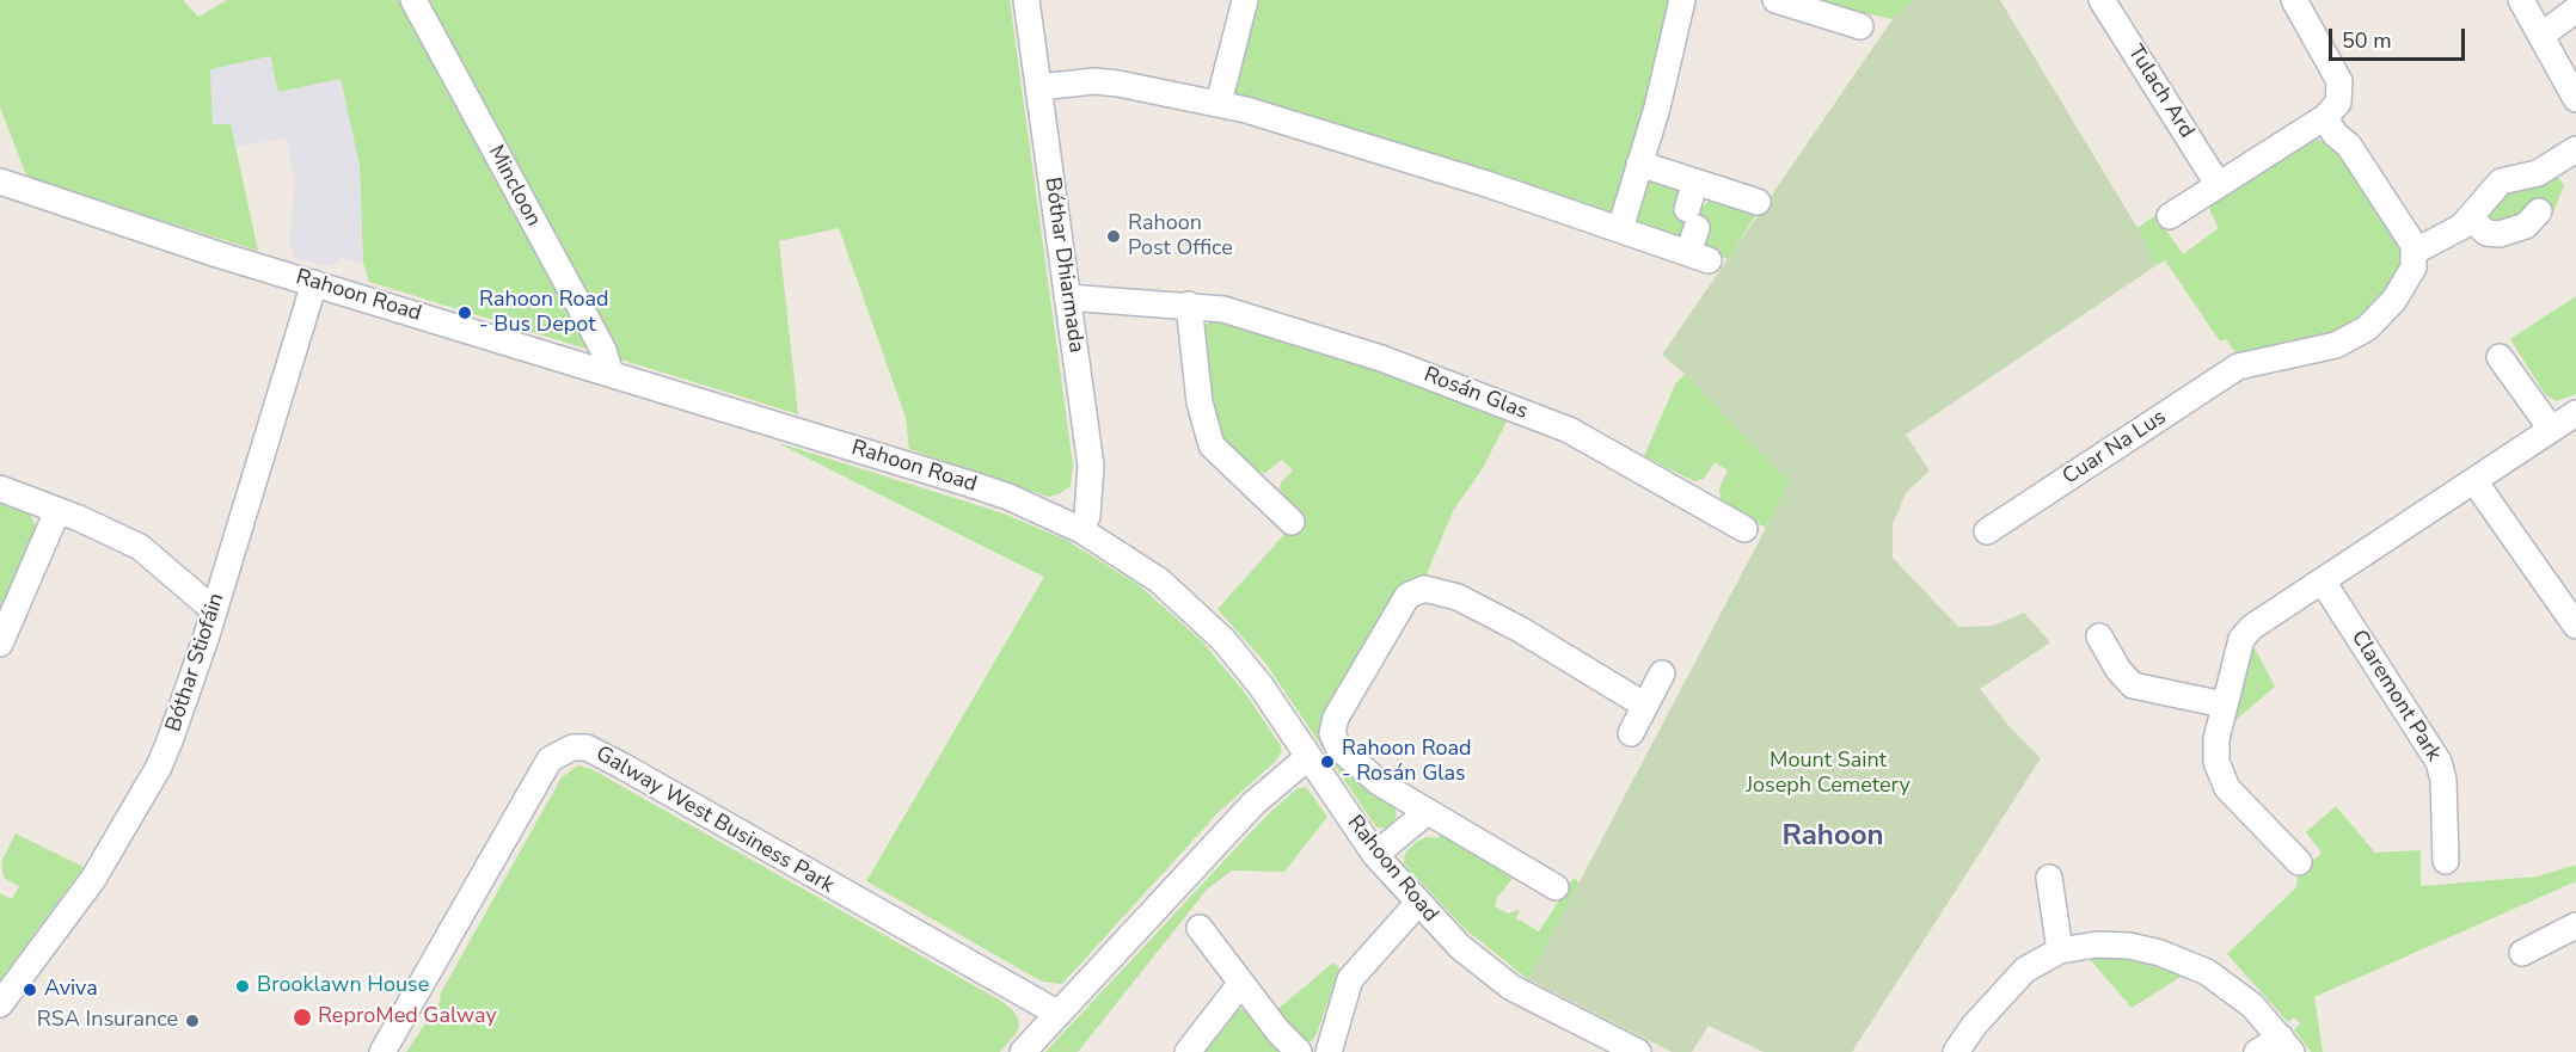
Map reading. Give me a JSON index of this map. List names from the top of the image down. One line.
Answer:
{"streets":{"street":["Tulach Ard","Mincloon","Bóthar Dhiarmada","Rahoon Road","Rosán Glas","Cuar Na Lus","Bóthar Stiofáin","Claremont Park","Galway West Business Park"]},"crossings":[["Mincloon","Rahoon Road"],["Bóthar Dhiarmada","Rahoon Road"],["Bóthar Dhiarmada","Rosán Glas"],["Rahoon Road","Bóthar Stiofáin"]],"districts":["Rahoon"],"parks":["Mount Saint Joseph Cemetery"],"places":["Rahoon Post Office","Rahoon Road - Bus Depot","Rahoon Road - Rosán Glas","Brooklawn House","Aviva","ReproMed Galway","RSA Insurance"],"scale_bar":"50 m"}
